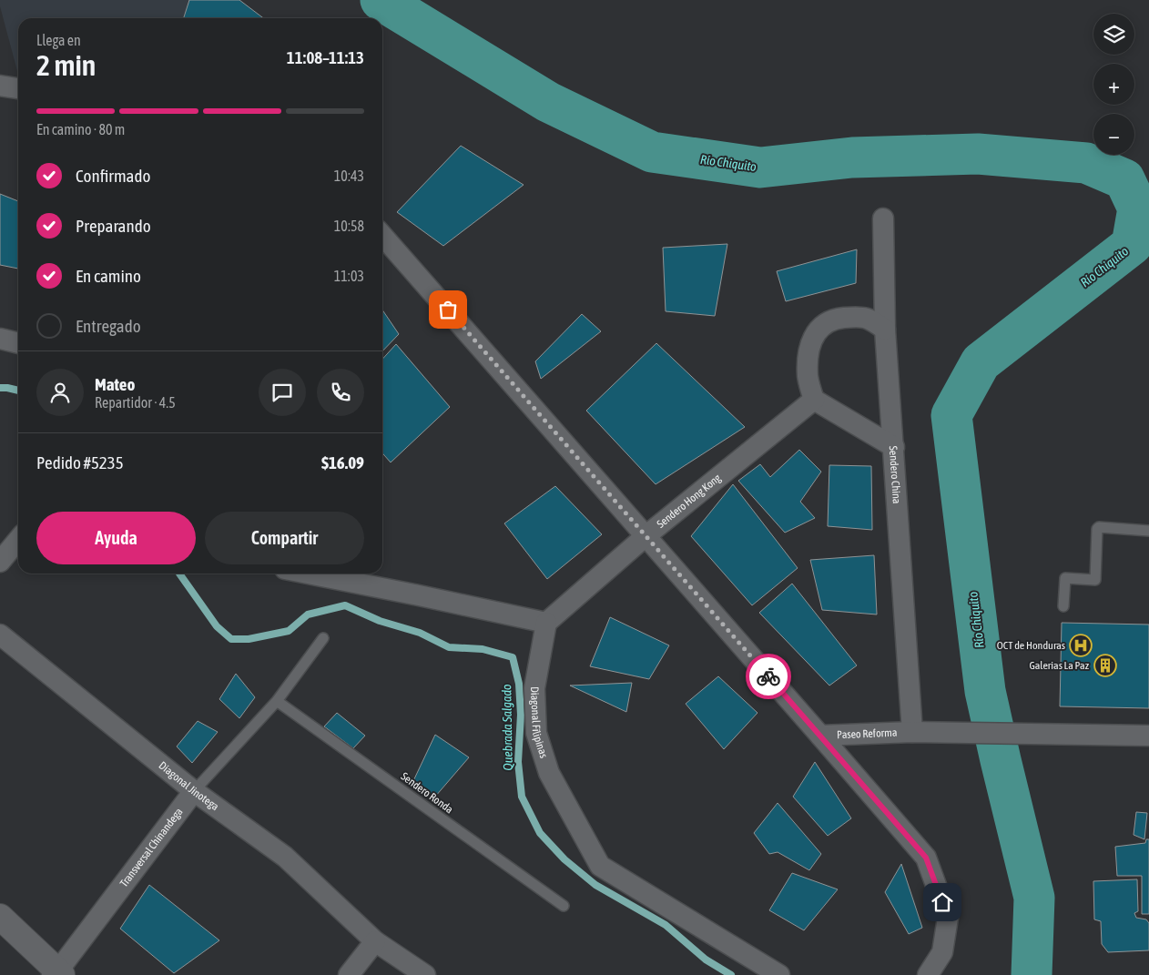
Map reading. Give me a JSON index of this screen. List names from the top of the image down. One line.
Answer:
{"streets":{"street":["Sendero China","Sendero Hong Kong","Diagonal Filipinas","Paseo Reforma","Diagonal Jinotega","Transversal Chinandega"],"lane":["Sendero Ronda"]},"crossings":[["Sendero China","Paseo Reforma"],["Sendero Hong Kong","Diagonal Filipinas"],["Sendero Hong Kong","Paseo Reforma"],["Diagonal Jinotega","Transversal Chinandega"],["Sendero Ronda","Transversal Chinandega"]],"water":["Río Chiquito","Quebrada Salgado"],"places":{"hospital":["OCT de Honduras"],"building":["Galerias La Paz"]},"page":{"map_buttons":["+","−"],"heading":["2 min","Llega en","11:08–11:13"],"panel":["Mateo","Repartidor · 4.5","Pedido #5235","$16.09"],"bar":"En camino · 80 m","list":[["Confirmado","10:43"],["Preparando","10:58"],["En camino","11:03"],"Entregado"],"buttons":["Ayuda","Compartir"]}}
